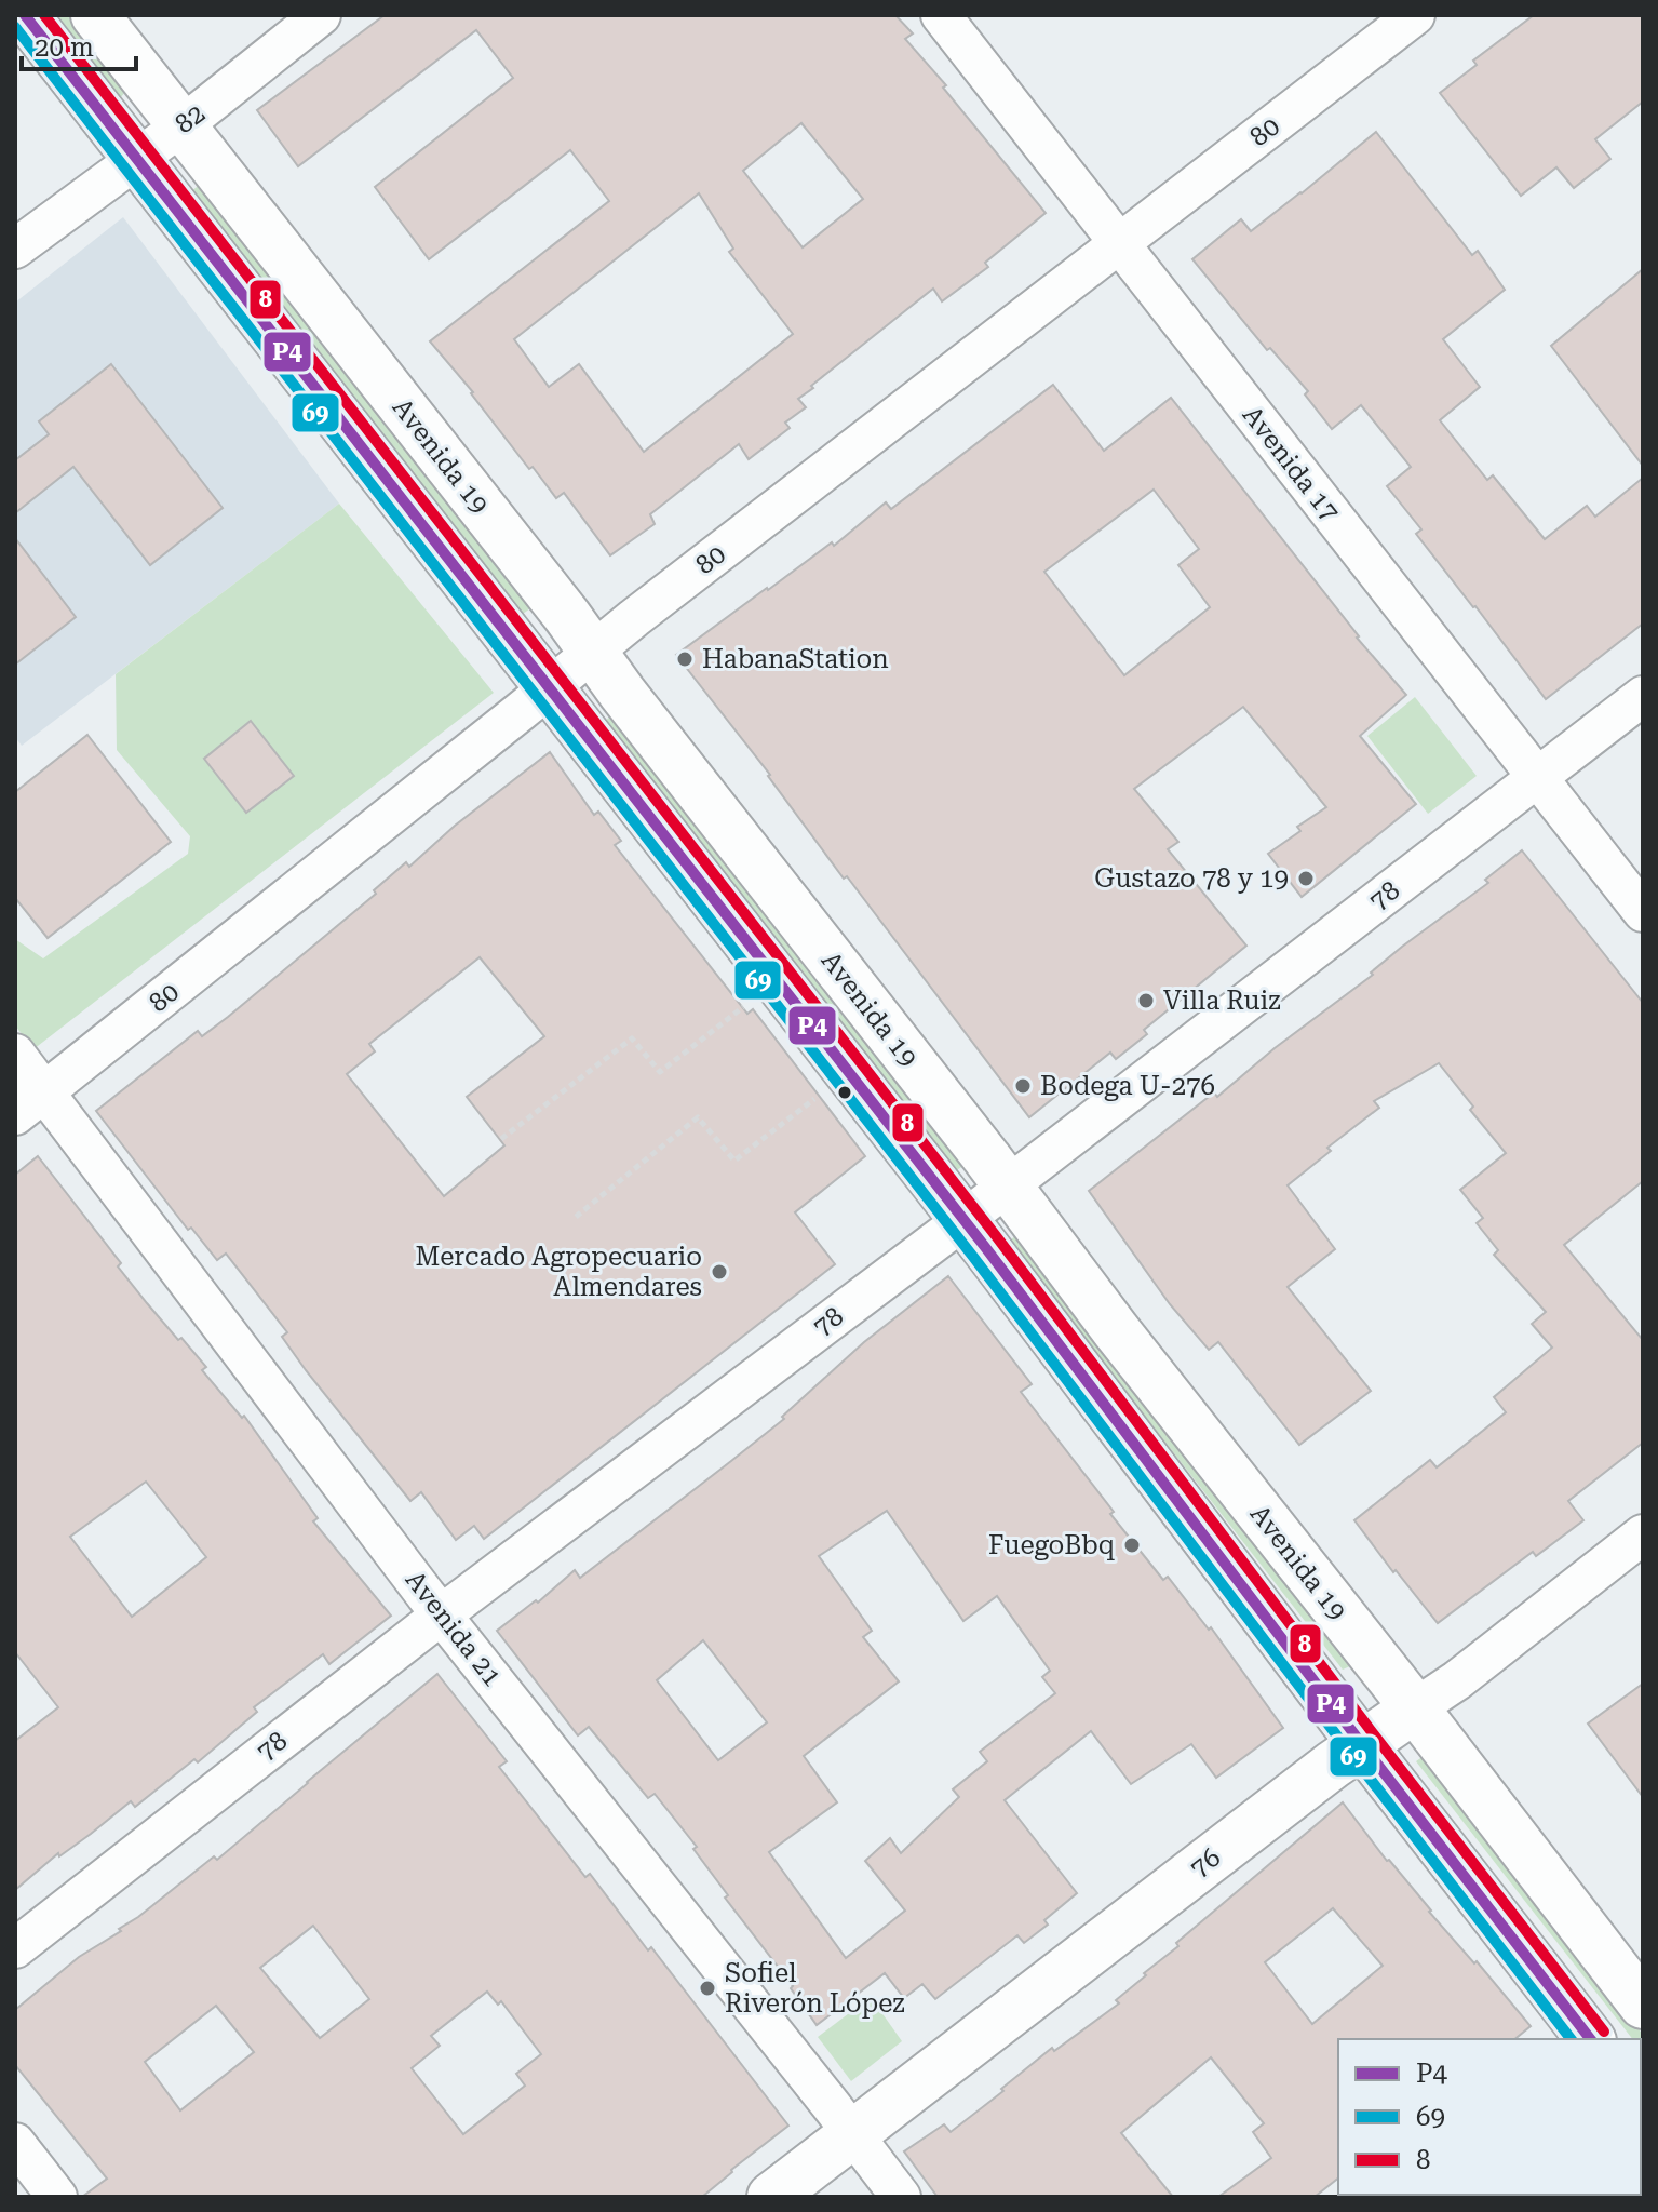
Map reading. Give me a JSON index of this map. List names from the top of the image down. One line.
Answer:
{"streets":{"main road":["Avenida 19","76"],"street":["82","80","Avenida 17","78","Avenida 21"]},"crossings":[["82","Avenida 19"],["80","Avenida 19"],["80","Avenida 17"],["80","Avenida 21"],["Avenida 19","78"],["Avenida 19","76"],["Avenida 17","78"],["78","Avenida 21"],["Avenida 21","76"]],"places":["HabanaStation","Gustazo 78 y 19","Villa Ruiz","Bodega U-276","Mercado Agropecuario Almendares","FuegoBbq","Sofiel Riverón López"],"lines":["transit line P4","transit line 8","transit line 69"],"legend":["P4","69","8"],"scale_bar":"20 m"}
